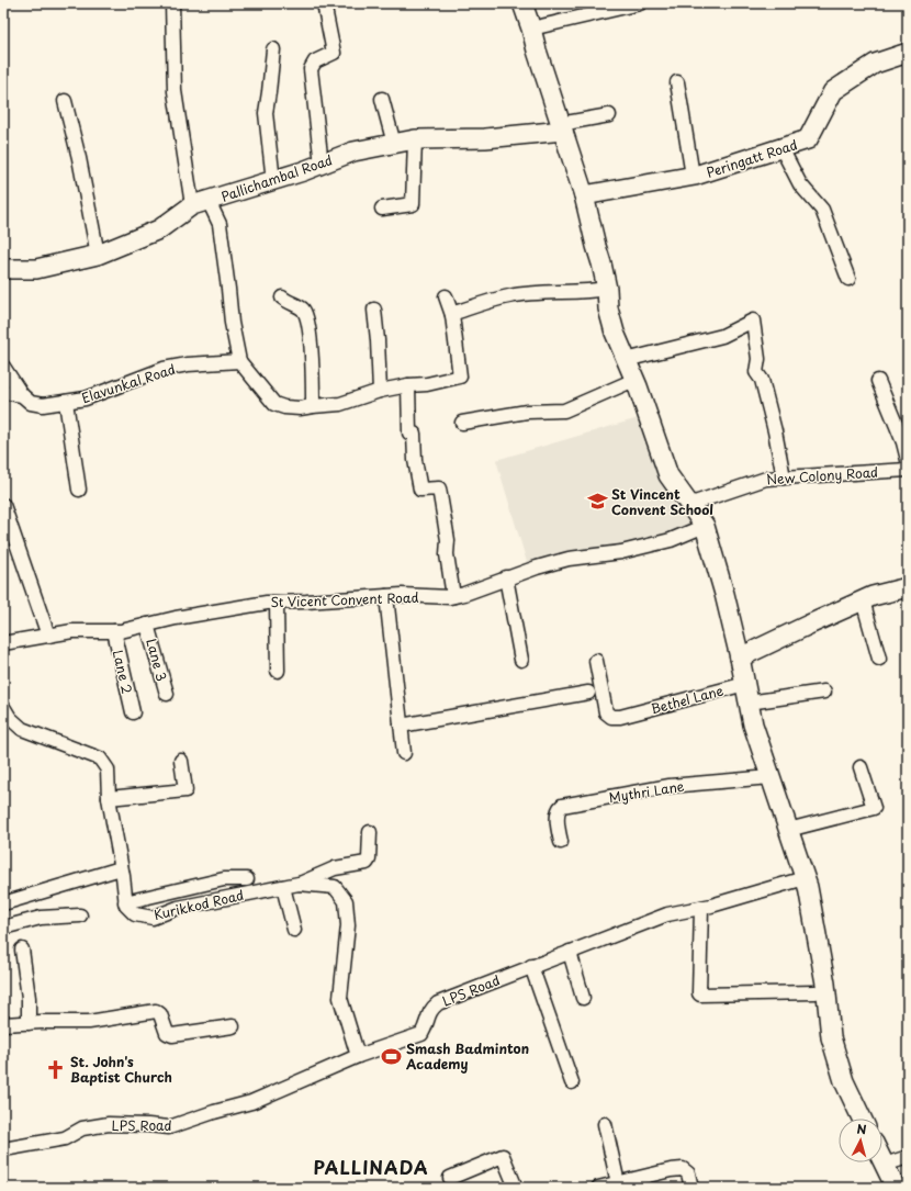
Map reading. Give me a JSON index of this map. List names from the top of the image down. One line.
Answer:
{"streets":{"street":["Peringatt Road","Pallichambal Road","Elavunkal Road","New Colony Road","St Vicent Convent Road","Lane 3","Lane 2","Bethel Lane","Mythri Lane","Kurikkod Road","LPS Road"]},"crossings":[["St Vicent Convent Road","Lane 3"],["St Vicent Convent Road","Lane 2"],["Kurikkod Road","LPS Road"]],"districts":["PALLINADA"],"places":{"school or university":["St Vincent Convent School"],"sports":["Smash Badminton Academy"],"church":["St. John's Baptist Church"]},"north":"top"}
